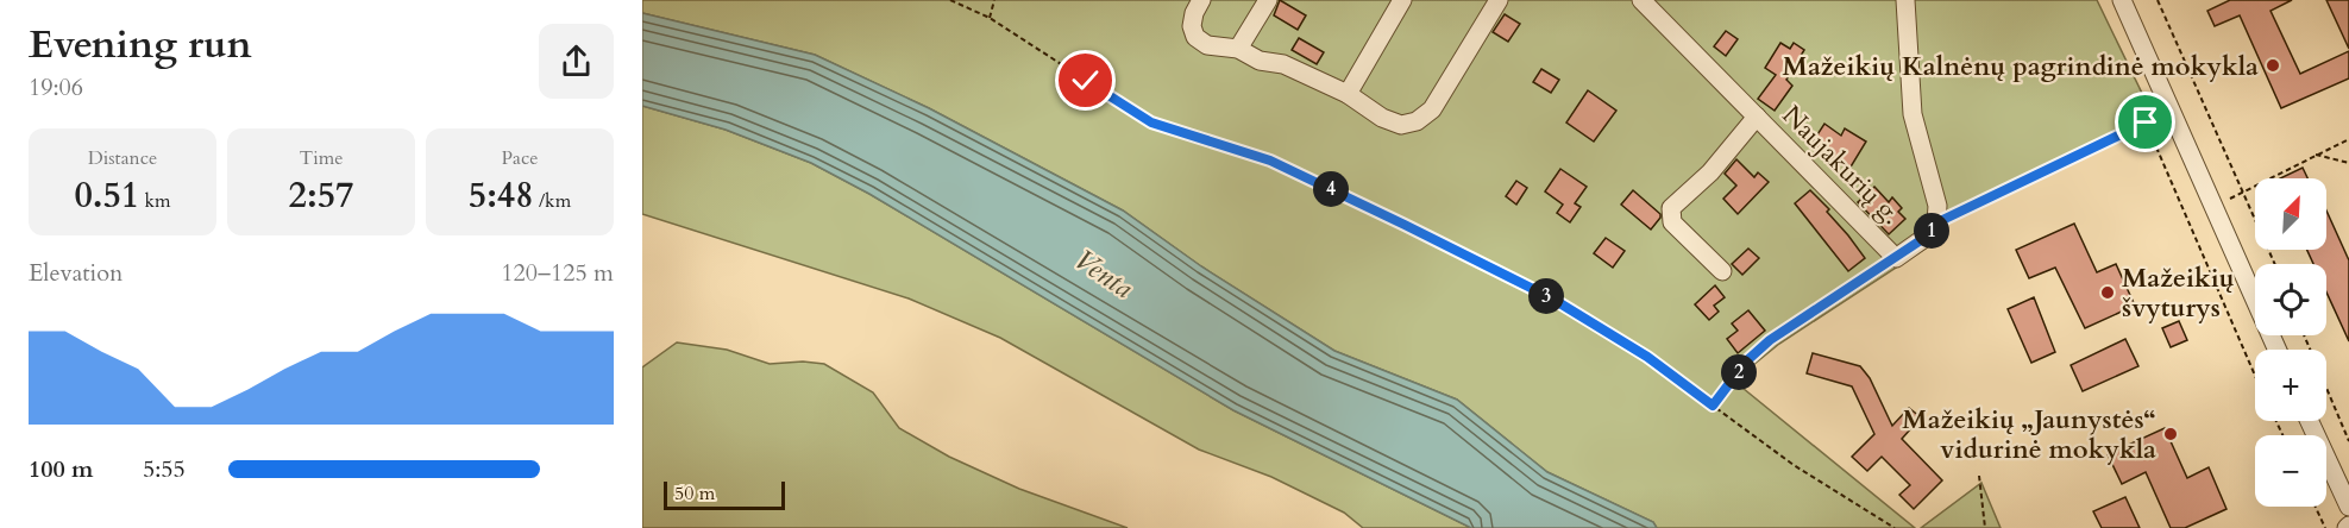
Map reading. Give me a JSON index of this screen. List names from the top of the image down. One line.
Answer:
{"streets":{"street":["Naujakurių g."]},"water":["Venta"],"places":["Mažeikių Kalnėnų pagrindinė mokykla","Mažeikių švyturys","Mažeikių „Jaunystės“ vidurinė mokykla"],"scale_bar":"50 m","north":"top right","page":{"heading":["Evening run","19:06"],"stats":[["Distance","0.51 km"],["Time","2:57"],["Pace","5:48 /km"]],"pins":["4","1","3","2"],"map_buttons":["+","−"],"chart":["Elevation","120–125 m"],"list":[{"name":"100 m","note":"5:55"}],"scale":"50 m"}}
